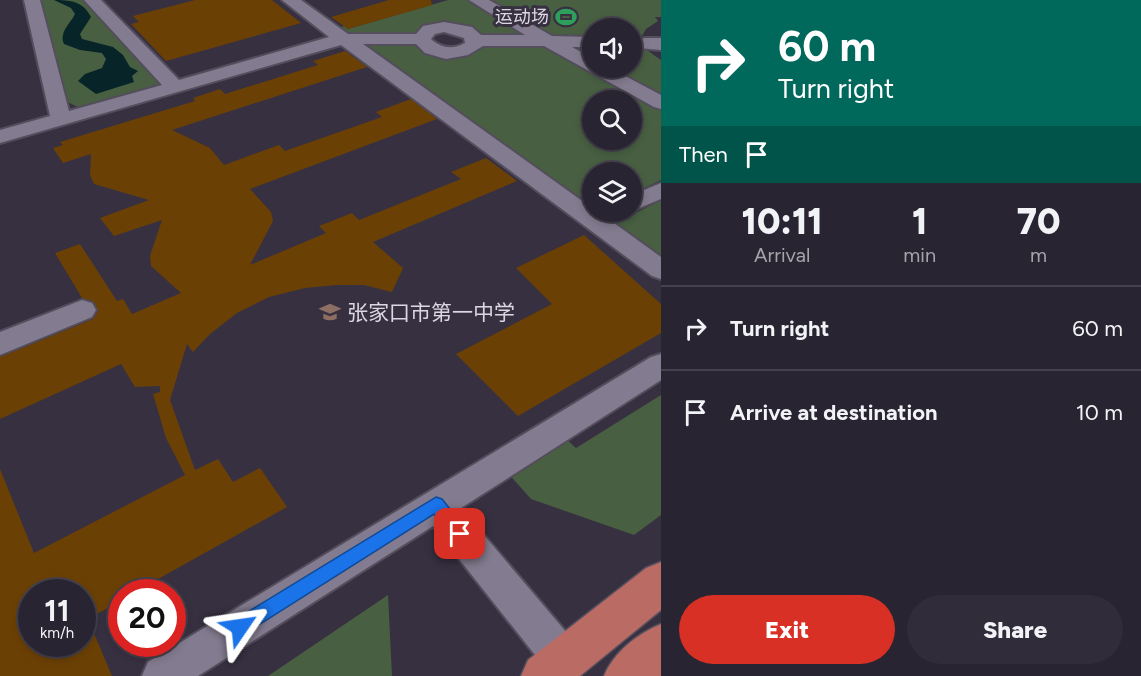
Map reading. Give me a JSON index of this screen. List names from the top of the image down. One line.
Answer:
{"places":{"sports":["运动场"],"school or university":["张家口市第一中学"]},"page":{"turn":["60 m","Turn right"],"then":"Then","eta":["10:11","Arrival","1","min","70","m"],"list":[{"name":"Turn right","value":"60 m"},{"name":"Arrive at destination","value":"10 m"}],"speed":"11 km/h","limit":"20","buttons":["Exit","Share"]}}
